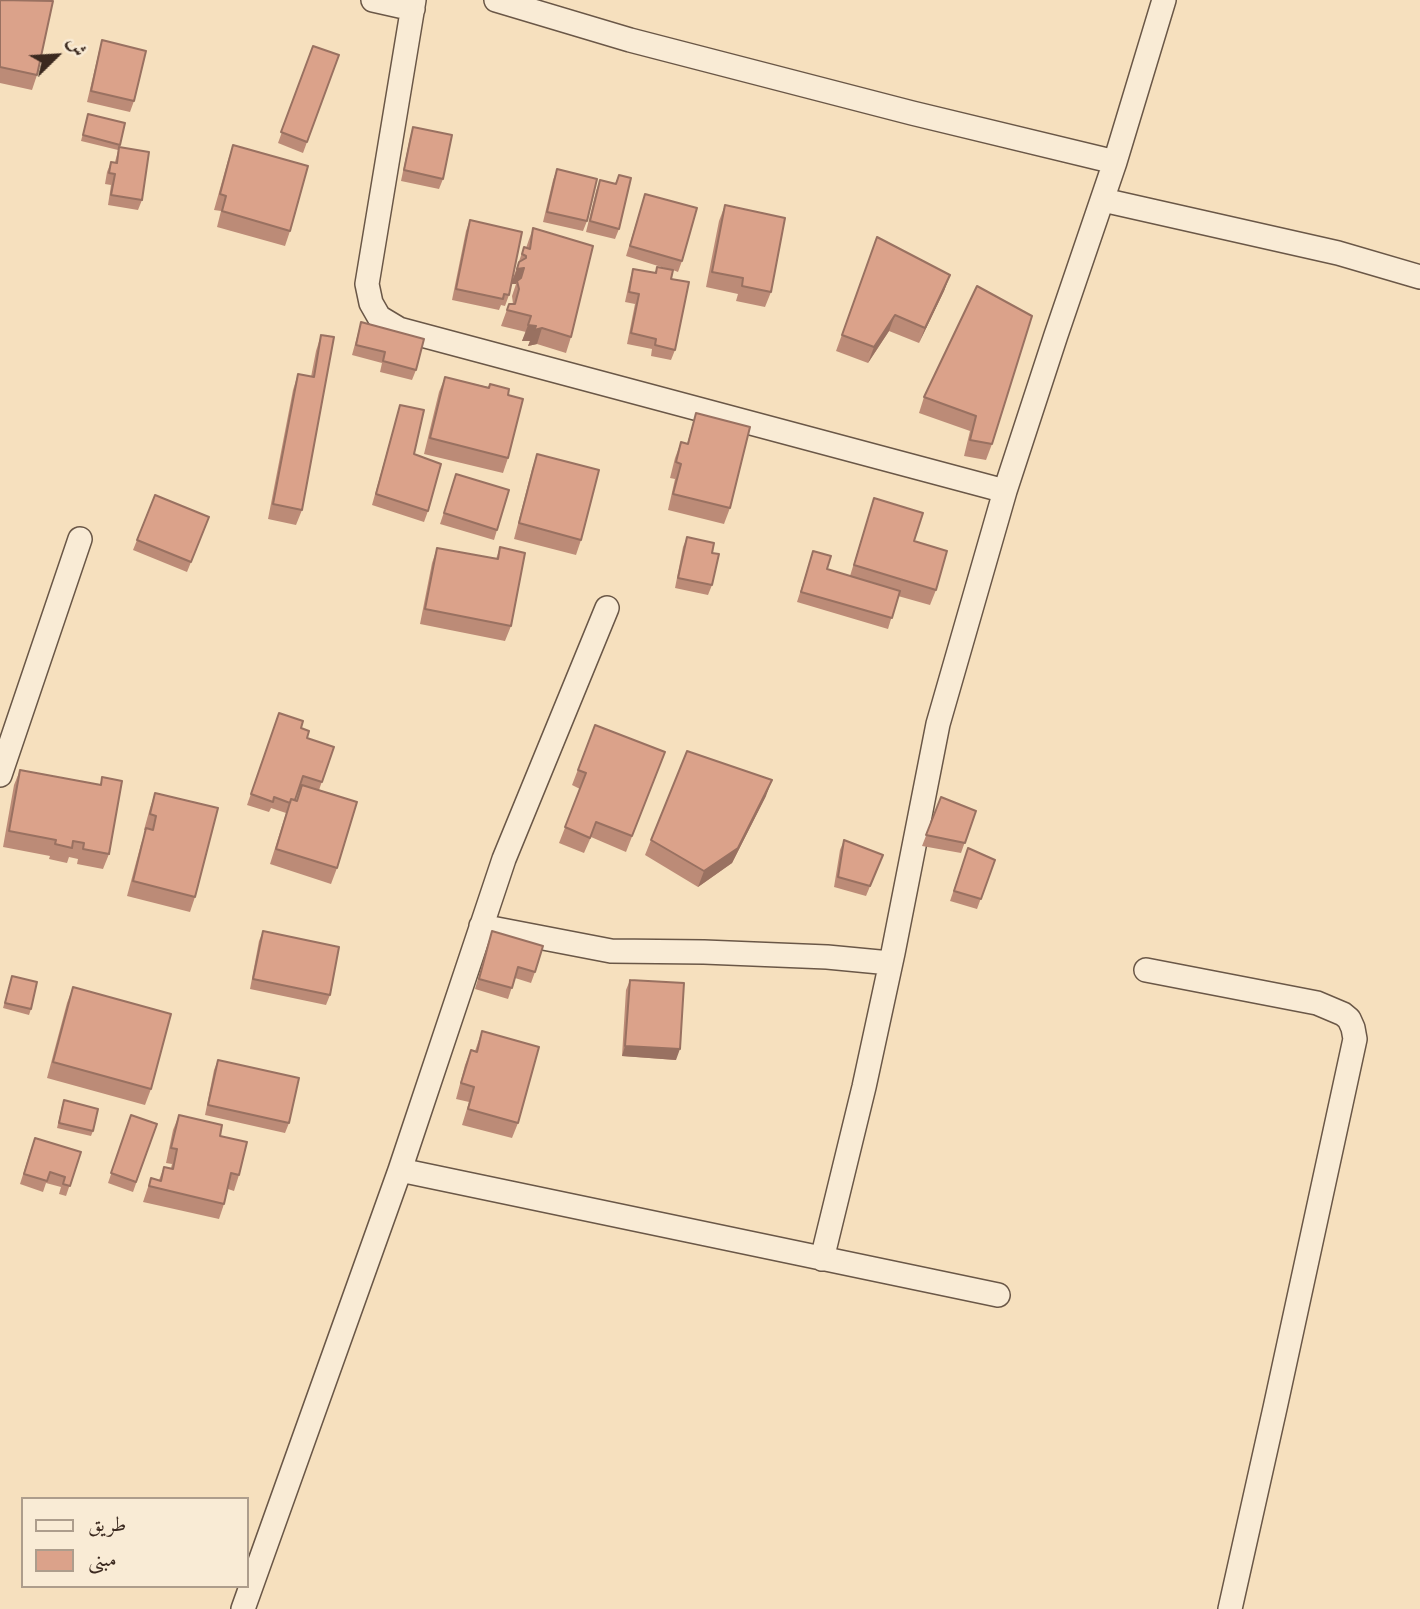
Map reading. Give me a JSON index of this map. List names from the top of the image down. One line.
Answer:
{"legend":["طريق","مبنى"],"north":"top right"}
